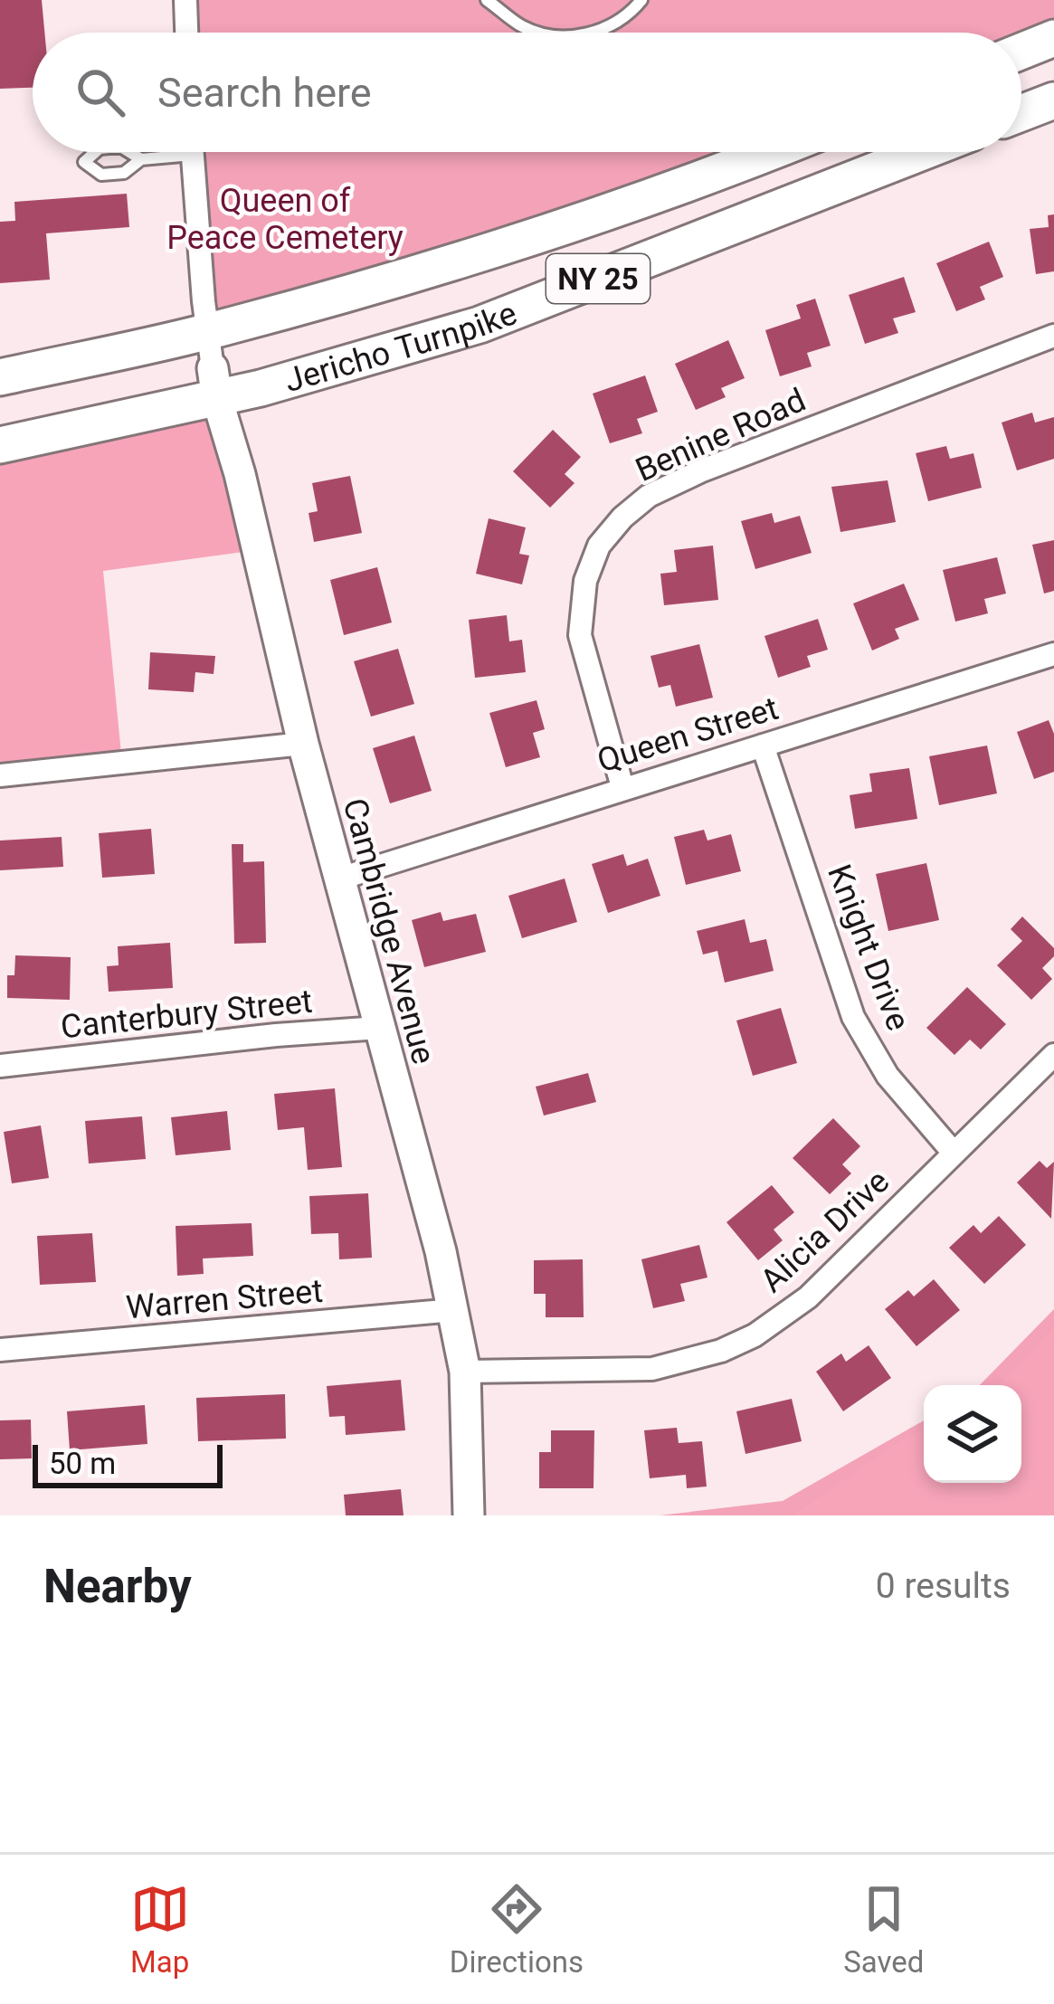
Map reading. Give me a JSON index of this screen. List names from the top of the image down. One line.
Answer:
{"streets":{"main road":["NY 25","Jericho Turnpike"],"street":["Benine Road","Queen Street","Cambridge Avenue","Knight Drive","Canterbury Street","Alicia Drive","Warren Street"]},"crossings":[["Jericho Turnpike","Cambridge Avenue"],["Benine Road","Queen Street"],["Queen Street","Cambridge Avenue"],["Queen Street","Knight Drive"],["Cambridge Avenue","Canterbury Street"],["Cambridge Avenue","Alicia Drive"],["Cambridge Avenue","Warren Street"],["Knight Drive","Alicia Drive"]],"parks":["Queen of Peace Cemetery"],"scale_bar":"50 m","page":{"search":"Search here","scale":"50 m","heading":["Nearby","0 results"],"nav":["Map","Directions","Saved"]}}
